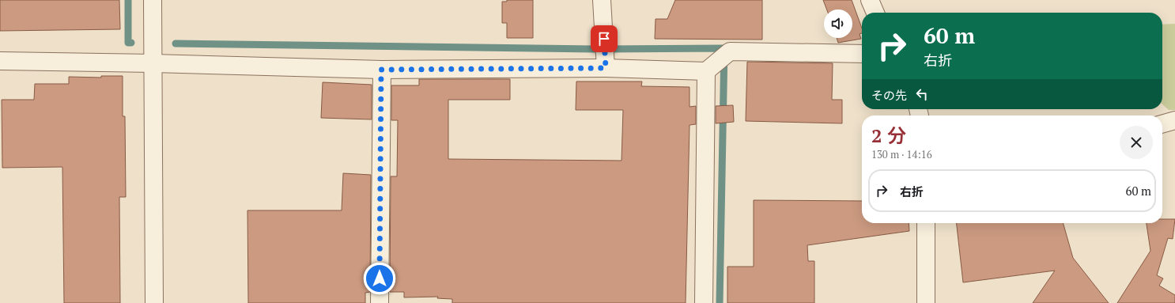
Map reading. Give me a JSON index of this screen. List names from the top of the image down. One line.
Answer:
{"page":{"turn":["60 m","右折"],"then":"その先","heading":["2 分","130 m · 14:16"],"list":[{"name":"右折","value":"60 m"}]}}
